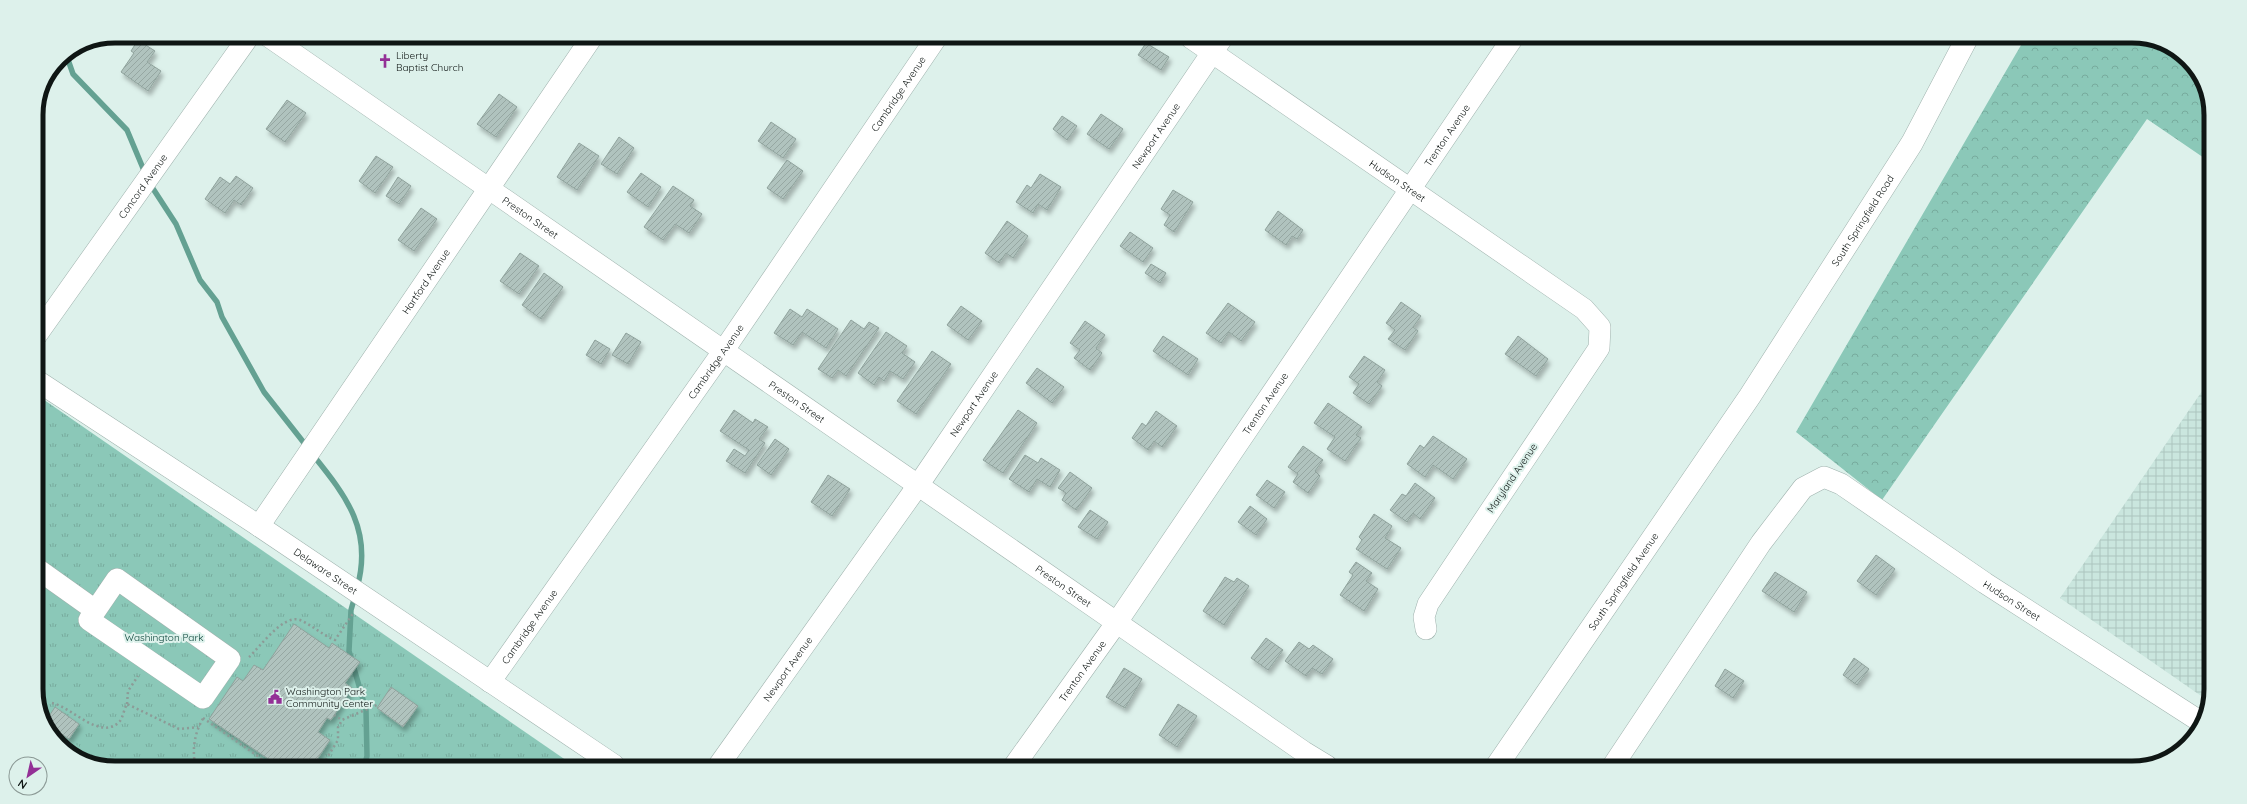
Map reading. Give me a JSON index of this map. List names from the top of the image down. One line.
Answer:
{"streets":{"main road":["South Springfield Road","South Springfield Avenue"],"street":["Cambridge Avenue","Trenton Avenue","Newport Avenue","Hudson Street","Concord Avenue","Preston Street","Hartford Avenue","Maryland Avenue","Delaware Street"]},"crossings":[["Cambridge Avenue","Preston Street"],["Cambridge Avenue","Delaware Street"],["Trenton Avenue","Hudson Street"],["Trenton Avenue","Preston Street"],["Newport Avenue","Hudson Street"],["Newport Avenue","Preston Street"],["Hudson Street","Maryland Avenue"],["Preston Street","Hartford Avenue"],["South Springfield Road","South Springfield Avenue"],["Hartford Avenue","Delaware Street"]],"parks":["Washington Park"],"places":{"church":["Liberty Baptist Church"],"public building":["Washington Park Community Center"]},"north":"bottom left"}
